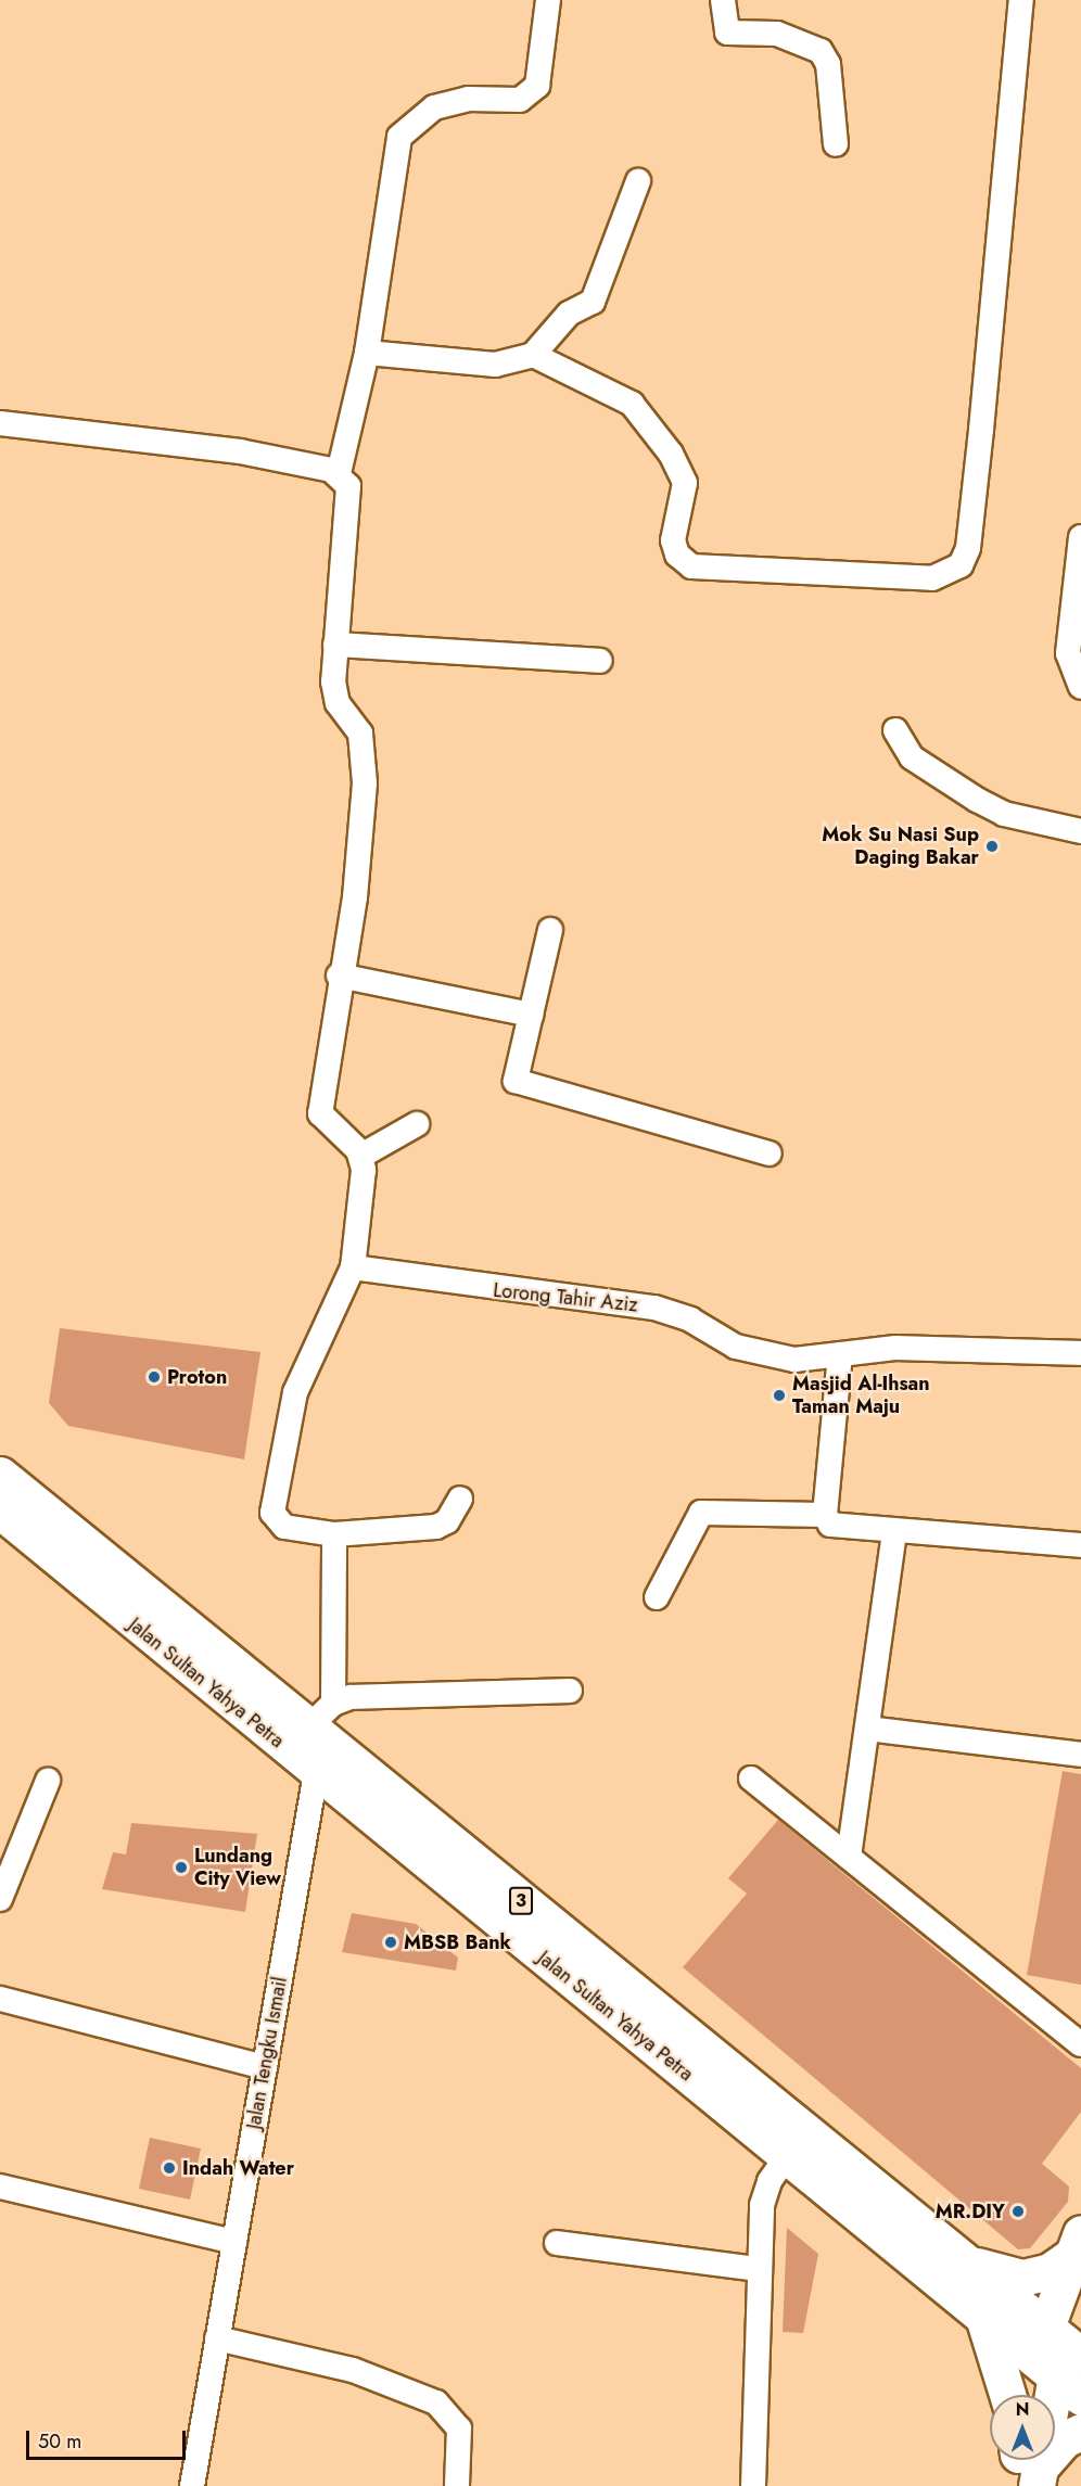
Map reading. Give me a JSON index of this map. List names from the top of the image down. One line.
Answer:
{"streets":{"main road":["Jalan Sultan Yahya Petra","3"],"street":["Lorong Tahir Aziz","Jalan Tengku Ismail"]},"crossings":[["Jalan Sultan Yahya Petra","Jalan Tengku Ismail"]],"places":["Mok Su Nasi Sup Daging Bakar","Proton","Masjid Al-Ihsan Taman Maju","Lundang City View","MBSB Bank","Indah Water","MR.DIY"],"scale_bar":"50 m","north":"top"}
